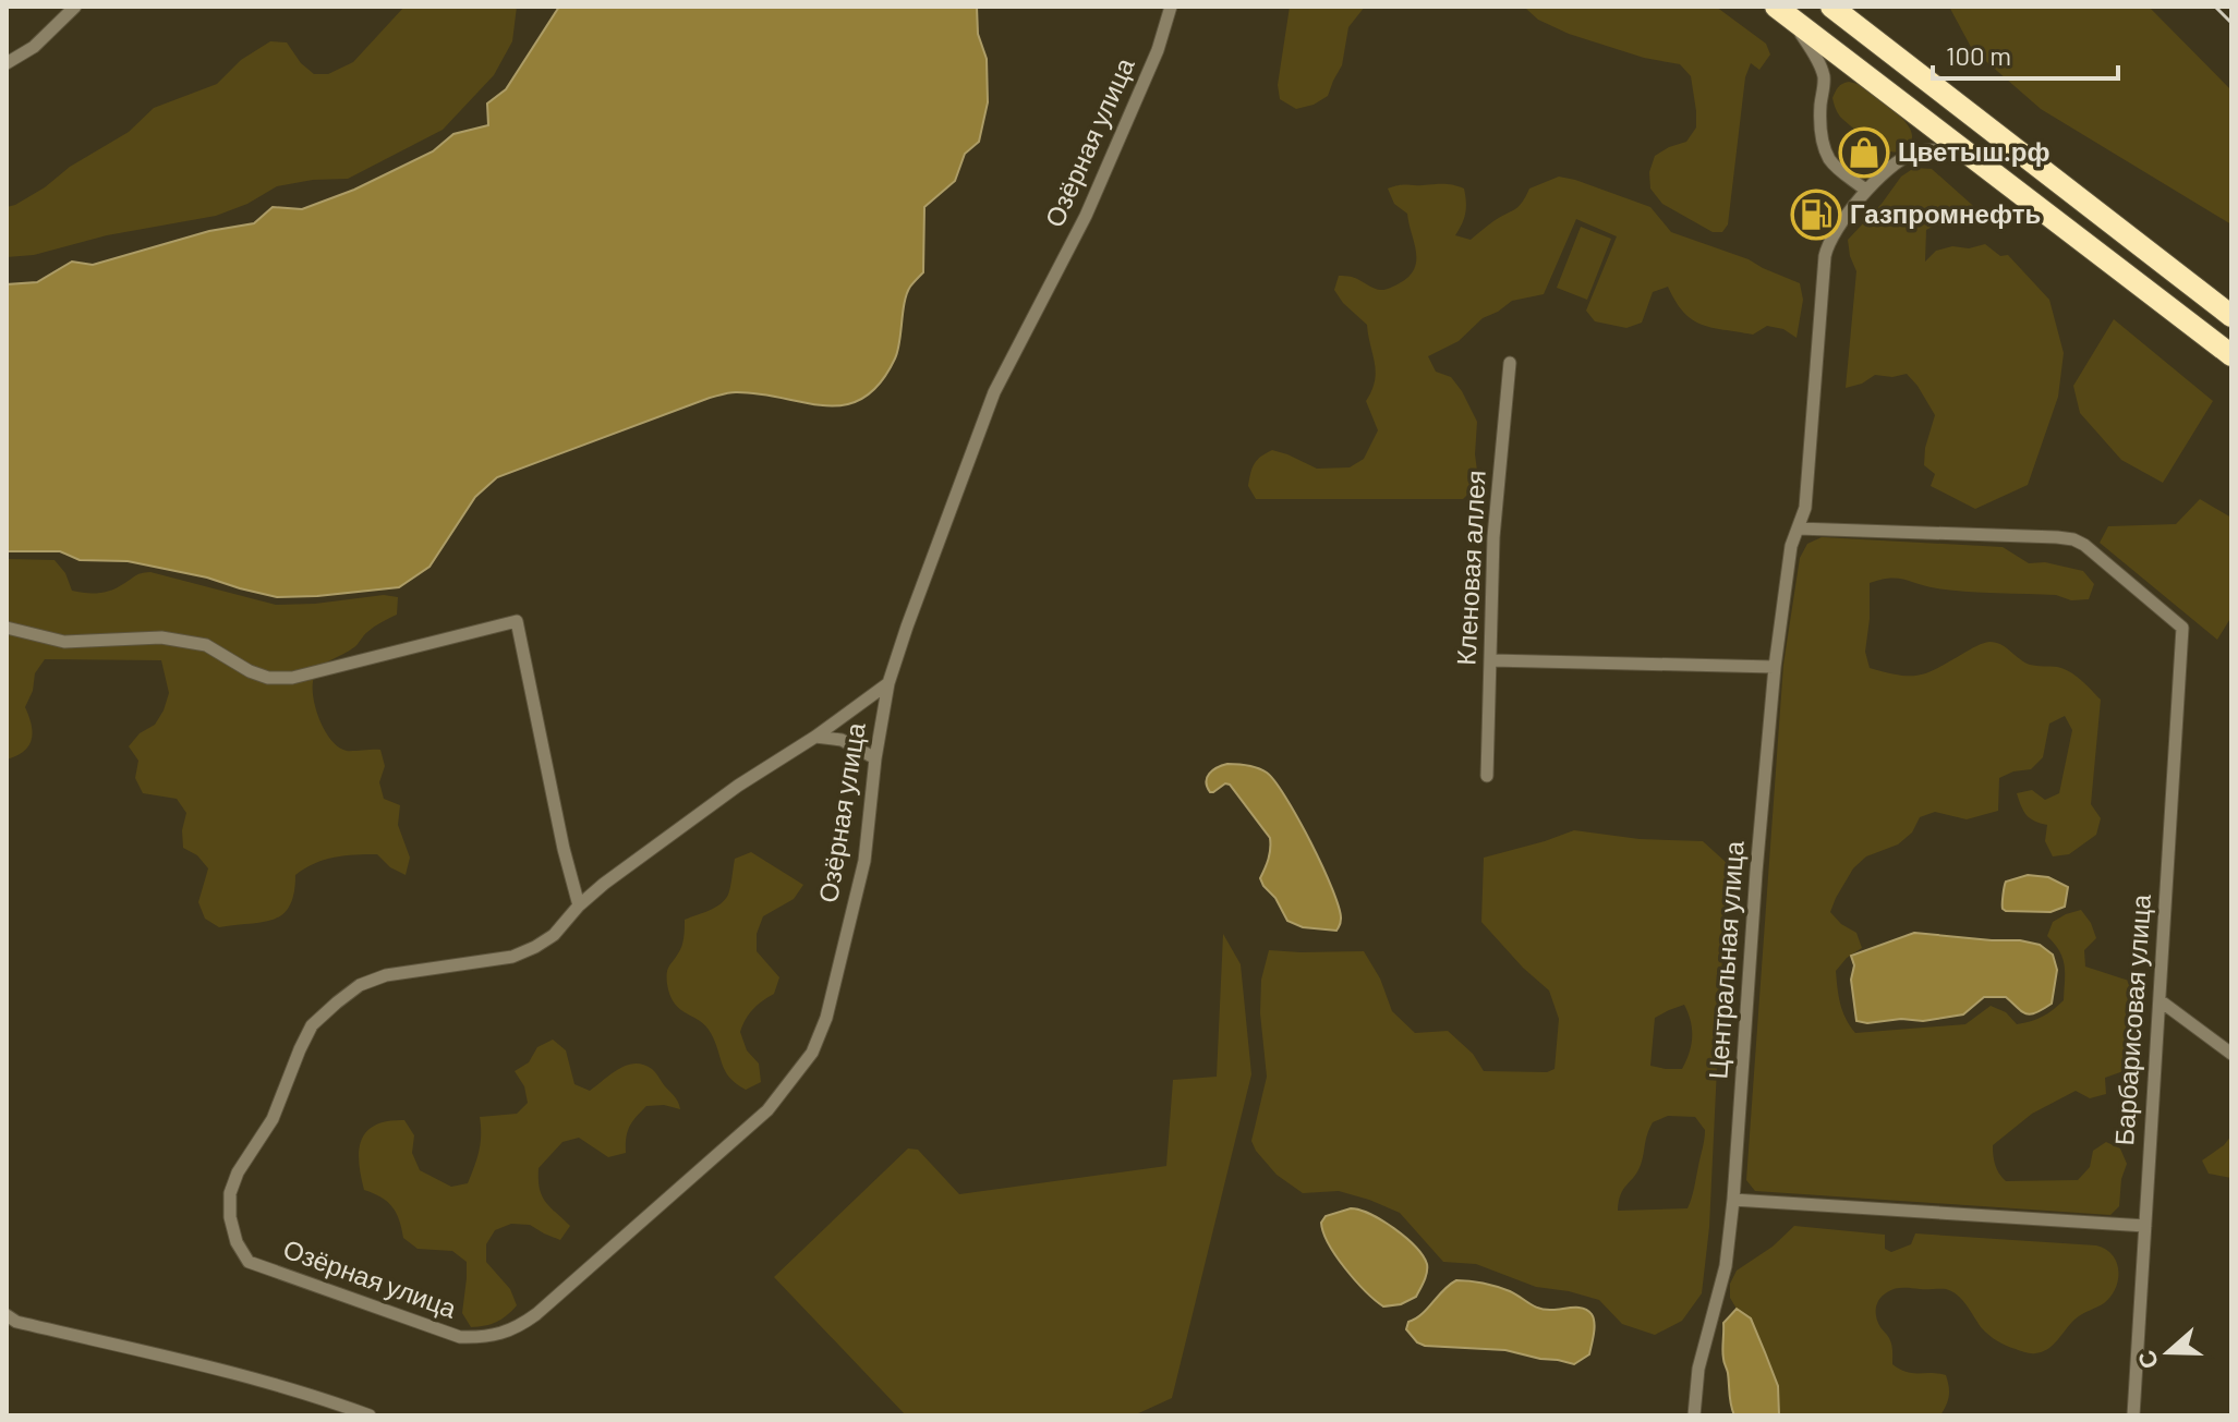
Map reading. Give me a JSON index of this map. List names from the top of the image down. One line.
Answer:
{"streets":{"street":["Озёрная улица","Кленовая аллея","Центральная улица","Барбарисовая улица"]},"crossings":[["Центральная улица","Барбарисовая улица"]],"places":{"shop":["Цветыш.рф"],"fuel station":["Газпромнефть"]},"scale_bar":"100 m","north":"left"}
